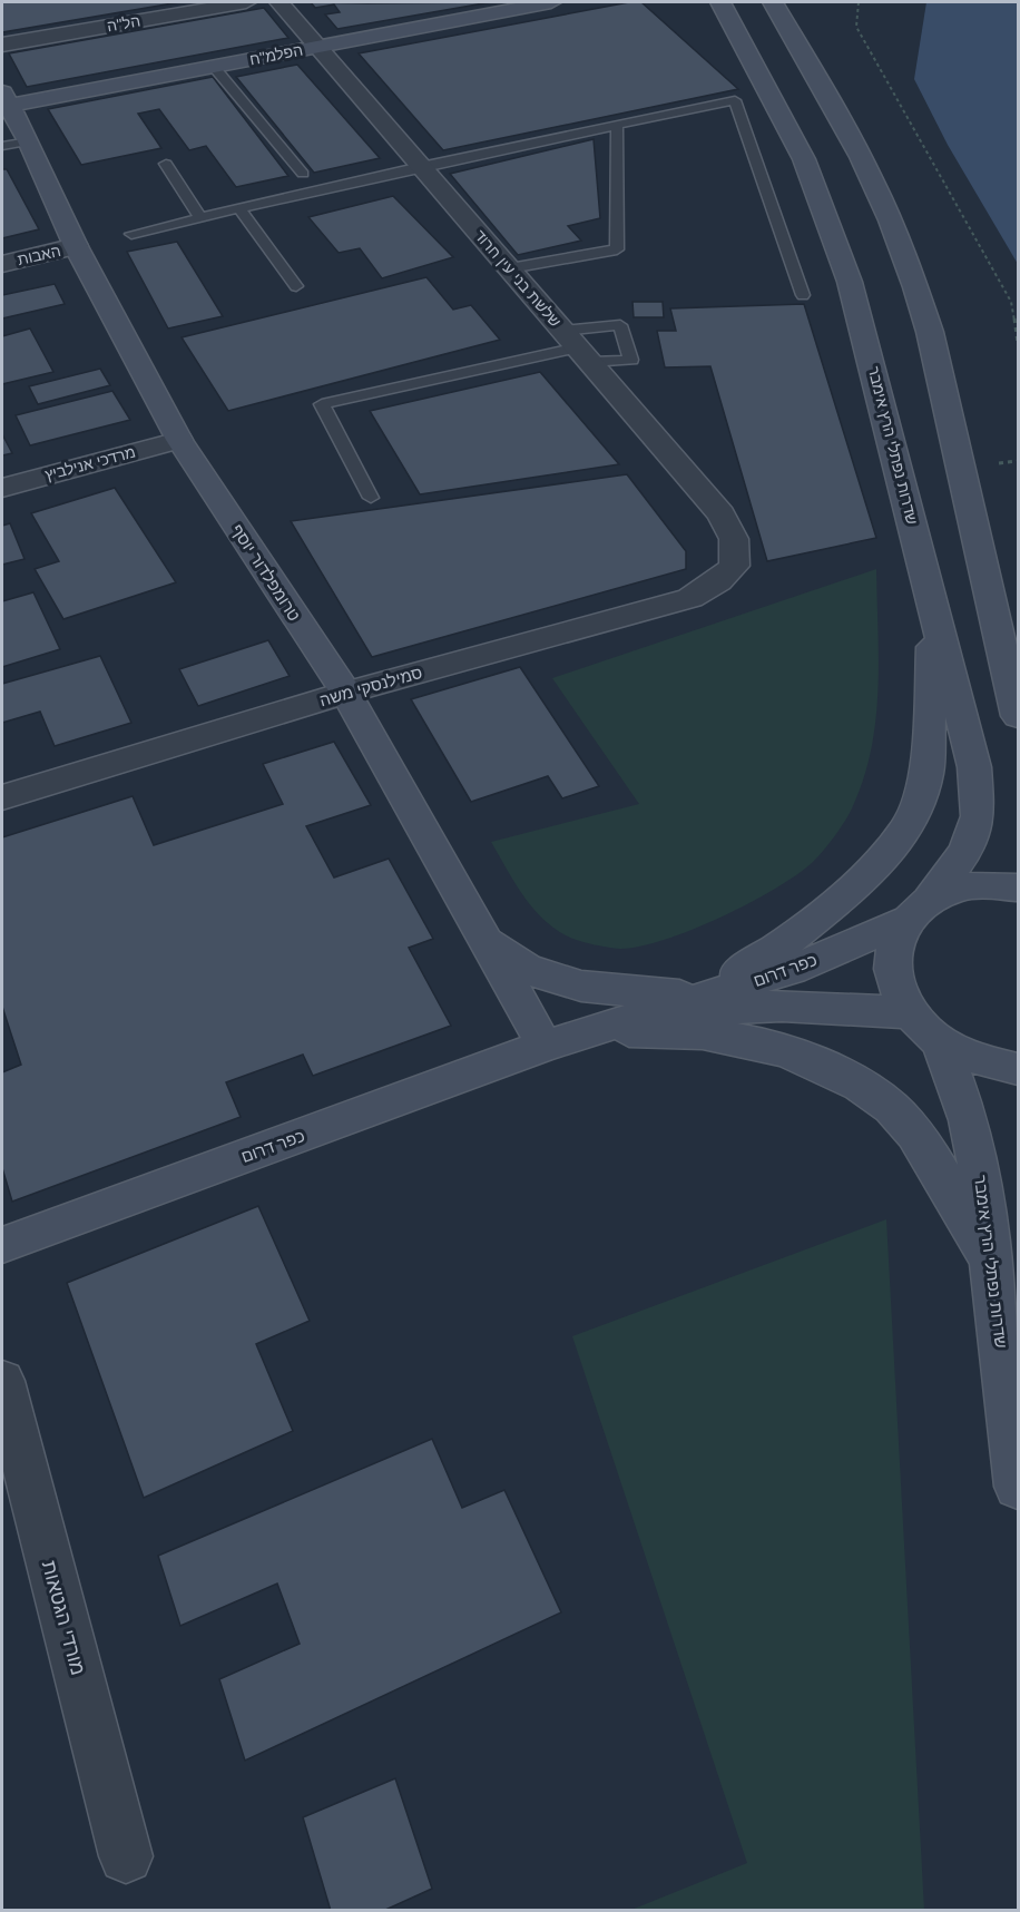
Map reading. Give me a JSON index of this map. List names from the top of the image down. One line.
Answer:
{"streets":{"main road":["הפלמ\"ח","שדרות נפתלי הרץ אימבר","טרומפלדור יוסף","כפר דרום"],"street":["הל\"ה","האבות","שלשת בני עין חרוד","מרדכי אנילביץ","סמילנסקי משה","מורדי הגטאות"]},"crossings":[["הפלמ\"ח","שלשת בני עין חרוד"],["הפלמ\"ח","טרומפלדור יוסף"],["האבות","טרומפלדור יוסף"],["שלשת בני עין חרוד","סמילנסקי משה"],["שדרות נפתלי הרץ אימבר","כפר דרום"],["מרדכי אנילביץ","טרומפלדור יוסף"],["טרומפלדור יוסף","סמילנסקי משה"],["טרומפלדור יוסף","כפר דרום"]]}
